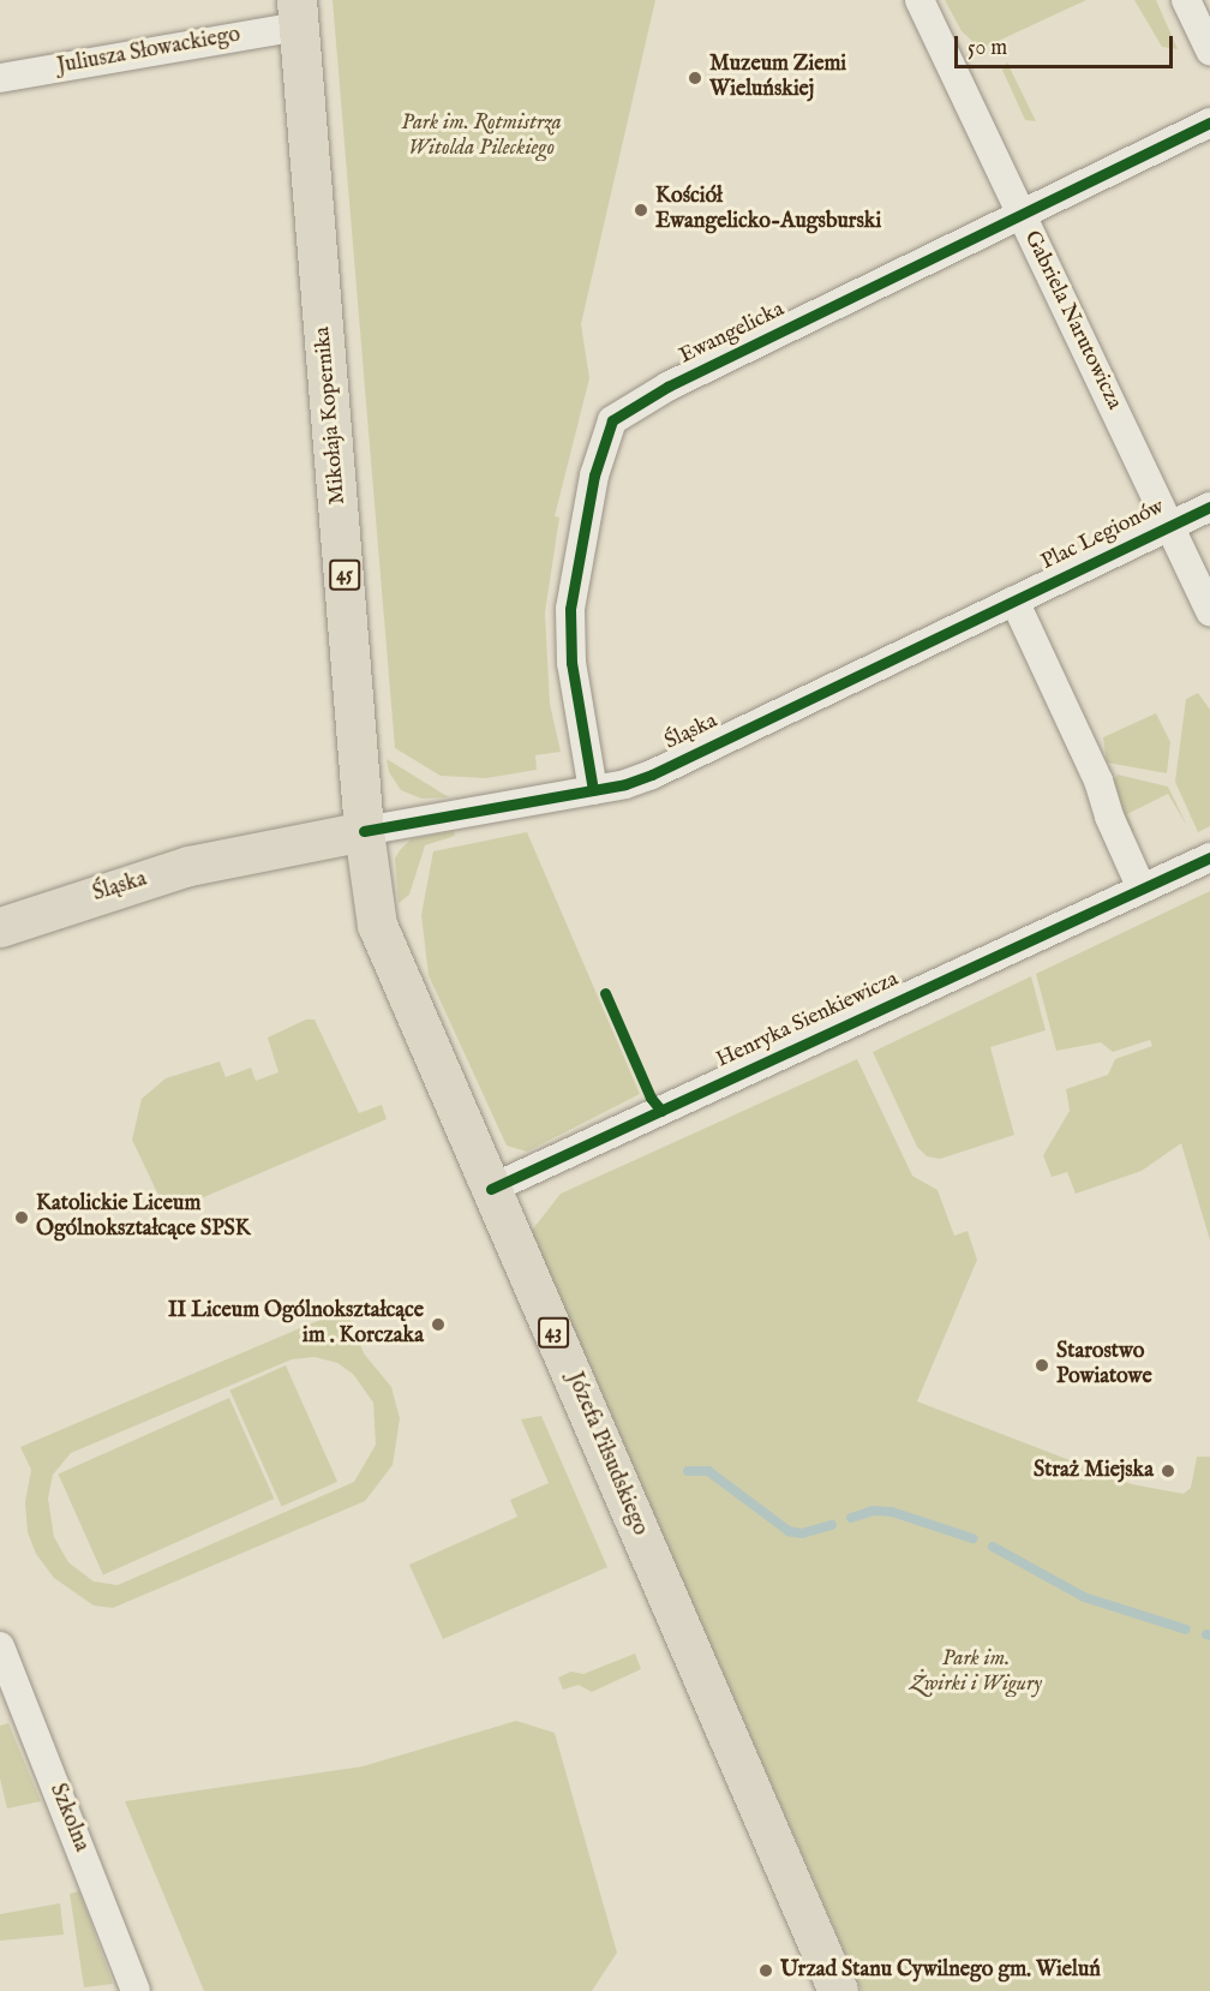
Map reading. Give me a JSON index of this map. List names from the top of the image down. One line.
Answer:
{"streets":{"main road":["Mikołaja Kopernika","45","Śląska","43","Józefa Piłsudskiego"],"street":["Juliusza Słowackiego","Gabriela Narutowicza","Ewangelicka","Plac Legionów","Henryka Sienkiewicza","Szkolna"]},"crossings":[["Juliusza Słowackiego","Mikołaja Kopernika"],["Gabriela Narutowicza","Ewangelicka"],["Gabriela Narutowicza","Plac Legionów"],["Ewangelicka","Śląska"],["Mikołaja Kopernika","Śląska"],["Mikołaja Kopernika","Józefa Piłsudskiego"],["Plac Legionów","Śląska"],["Śląska","Józefa Piłsudskiego"],["Henryka Sienkiewicza","Józefa Piłsudskiego"]],"parks":["Park im. Rotmistrza Witolda Pileckiego","Park im. Żwirki i Wigury"],"places":["Muzeum Ziemi Wieluńskiej","Kościół Ewangelicko-Augsburski","Katolickie Liceum Ogólnokształcące SPSK","II Liceum Ogólnokształcące im . Korczaka","Starostwo Powiatowe","Straż Miejska","Urzad Stanu Cywilnego gm. Wieluń"],"scale_bar":"50 m"}
